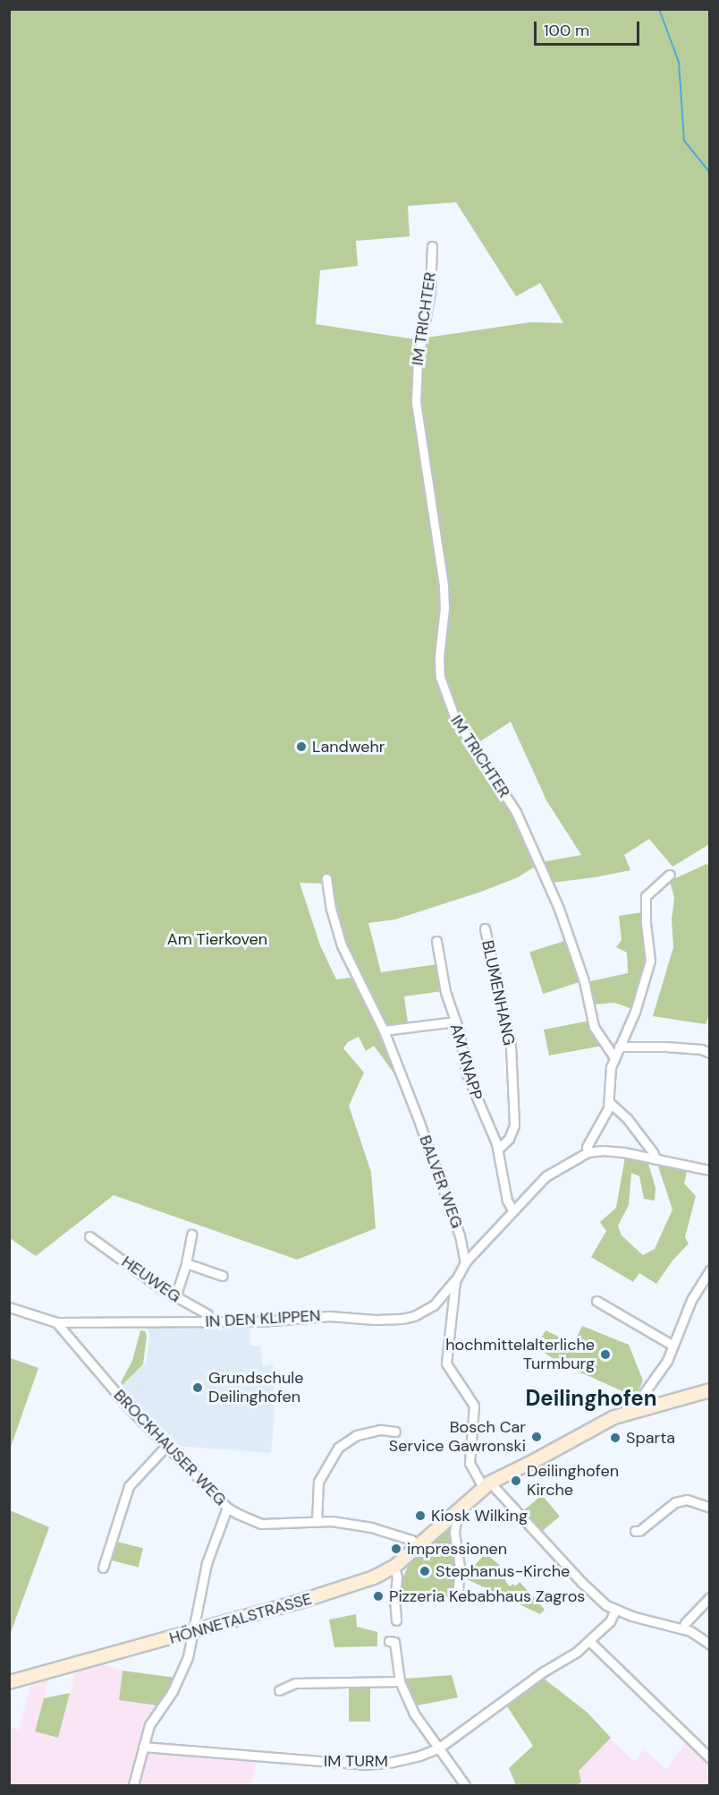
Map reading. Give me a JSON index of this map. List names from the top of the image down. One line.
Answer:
{"streets":{"main road":["HÖNNETALSTRASSE"],"street":["IM TRICHTER","BLUMENHANG","AM KNAPP","BALVER WEG","HEUWEG","IN DEN KLIPPEN","BROCKHAUSER WEG","IM TURM"]},"crossings":[["BLUMENHANG","AM KNAPP"],["HEUWEG","IN DEN KLIPPEN"],["IN DEN KLIPPEN","BROCKHAUSER WEG"],["BROCKHAUSER WEG","HÖNNETALSTRASSE"]],"districts":["Deilinghofen"],"parks":["Am Tierkoven"],"places":["Landwehr","hochmittelalterliche Turmburg","Grundschule Deilinghofen","Bosch Car Service Gawronski","Sparta","Deilinghofen Kirche","Kiosk Wilking","impressionen","Stephanus-Kirche","Pizzeria Kebabhaus Zagros"],"scale_bar":"100 m"}
